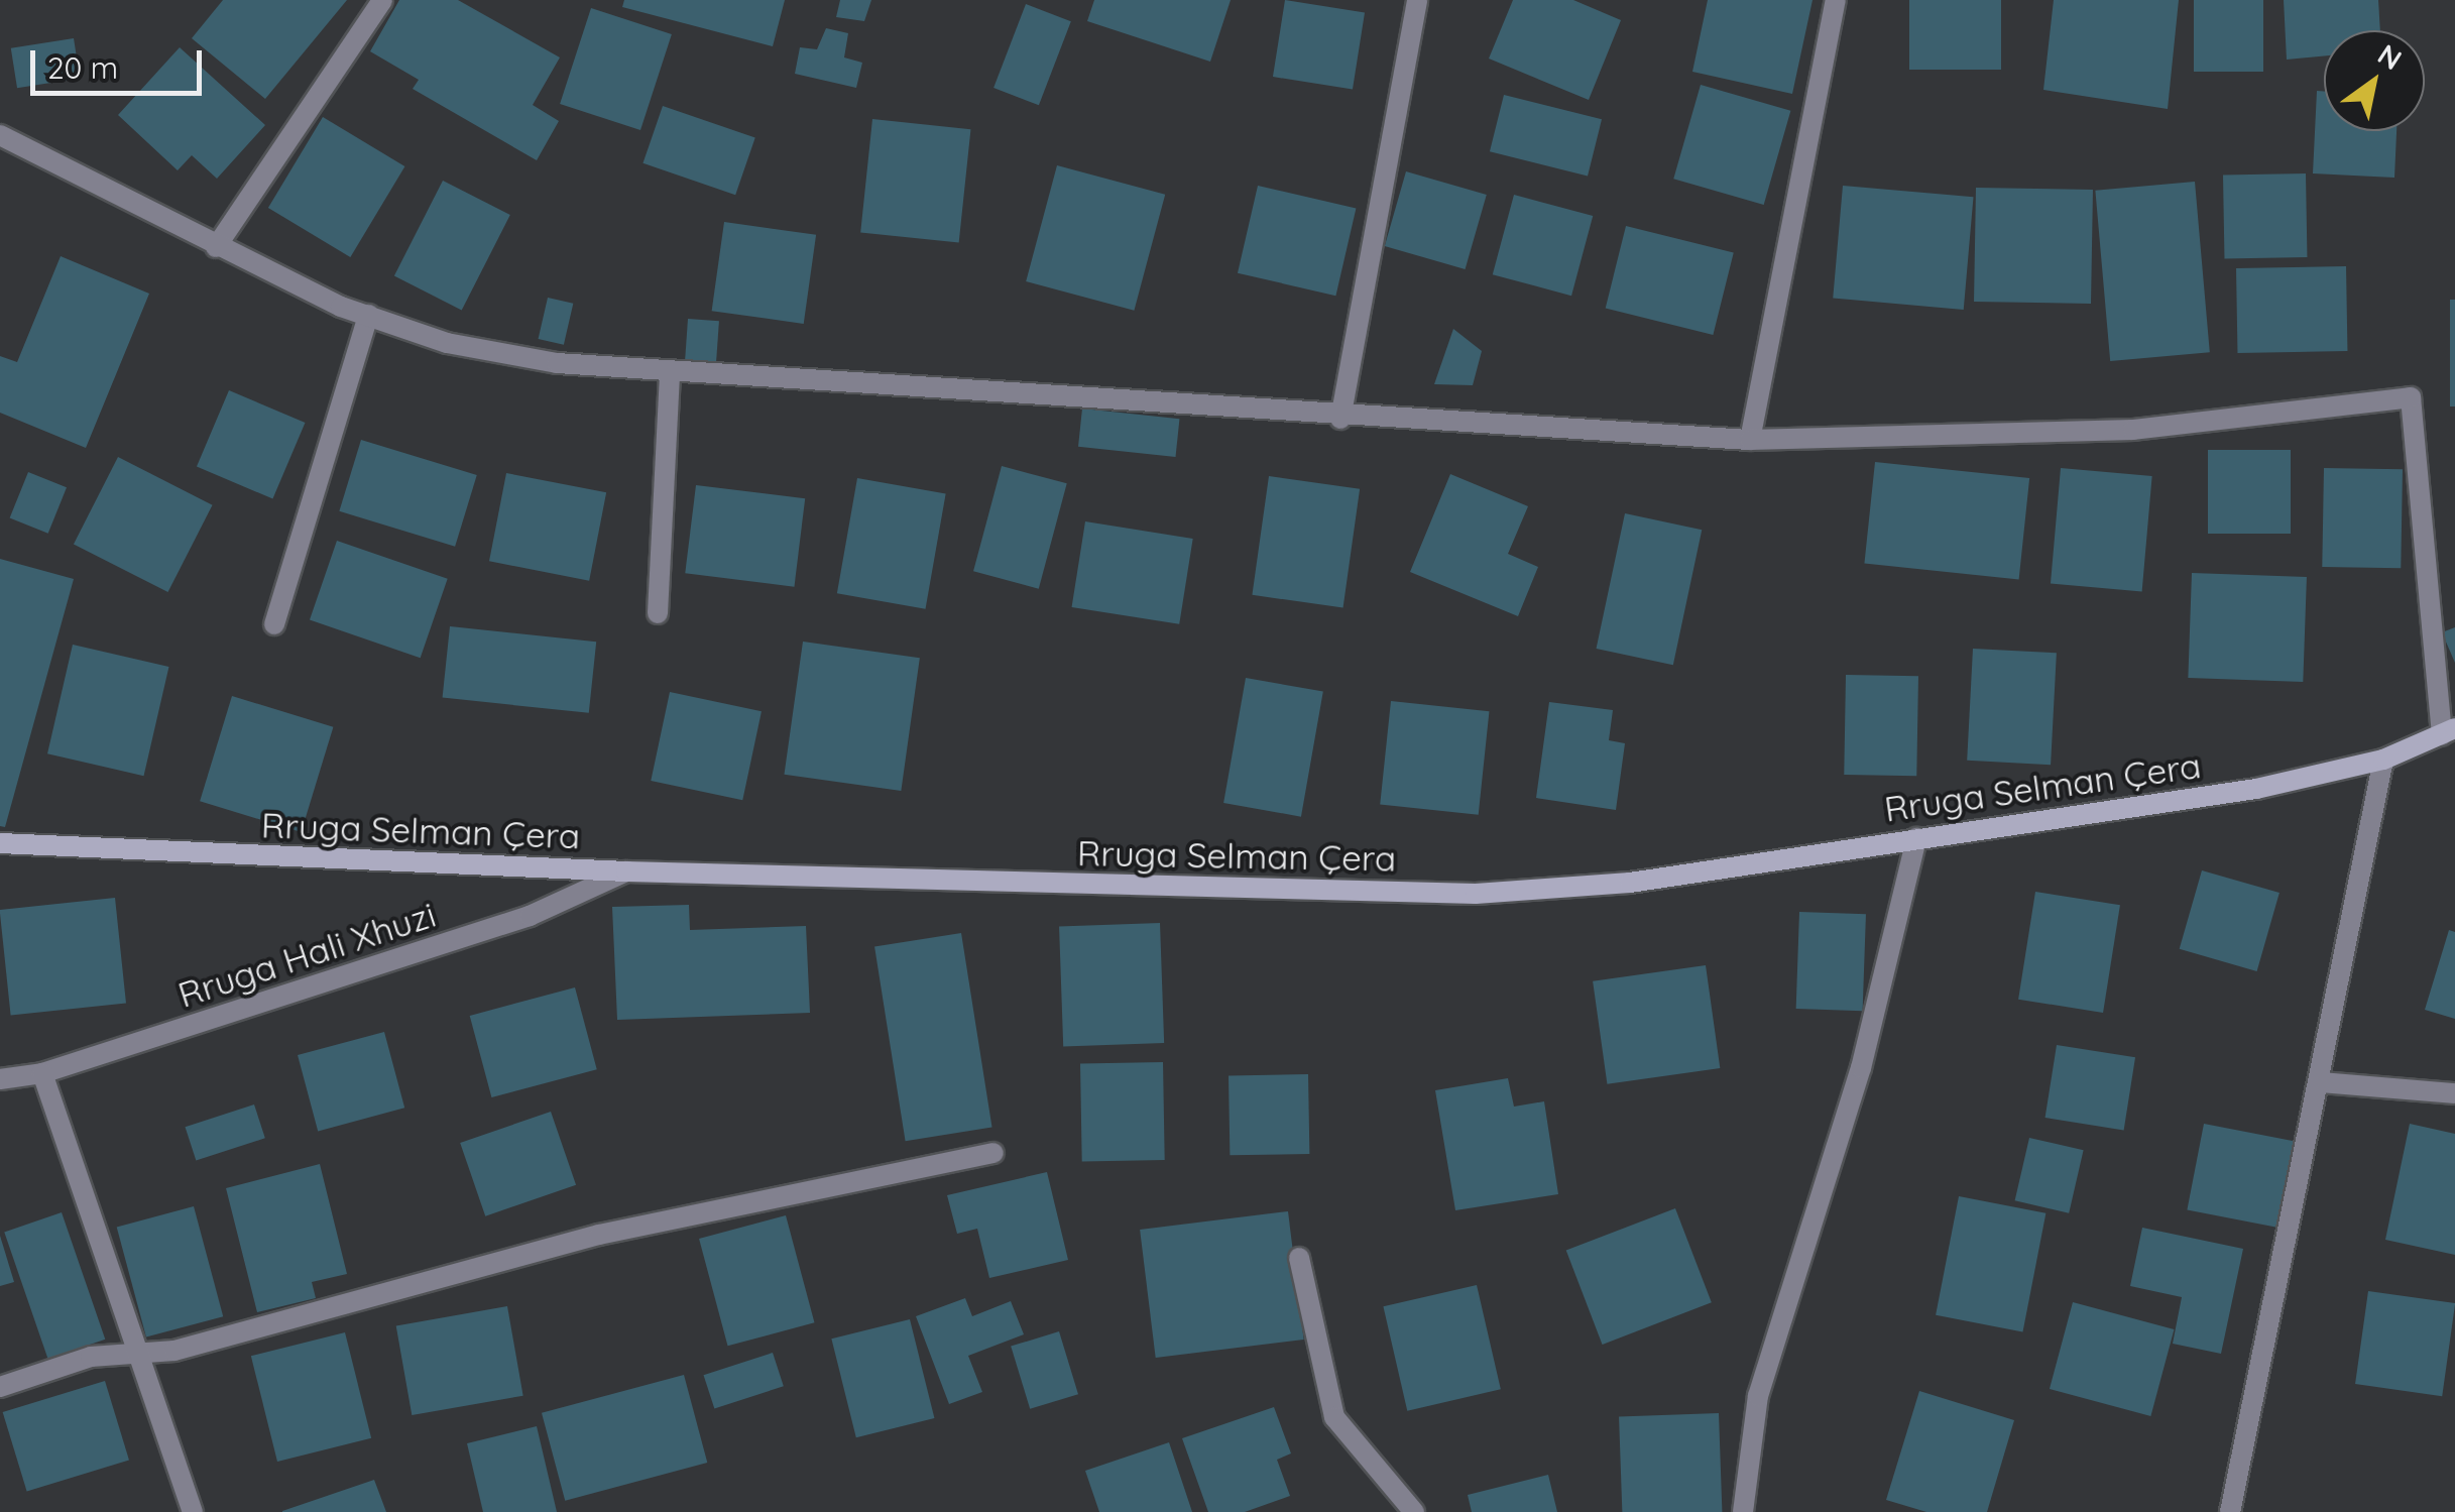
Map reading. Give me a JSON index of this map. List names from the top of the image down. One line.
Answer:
{"streets":{"street":["Rruga Selman Çera","Rruga Hali Xhuzi"]},"crossings":[["Rruga Selman Çera","Rruga Hali Xhuzi"]],"scale_bar":"20 m","north":"top right"}
